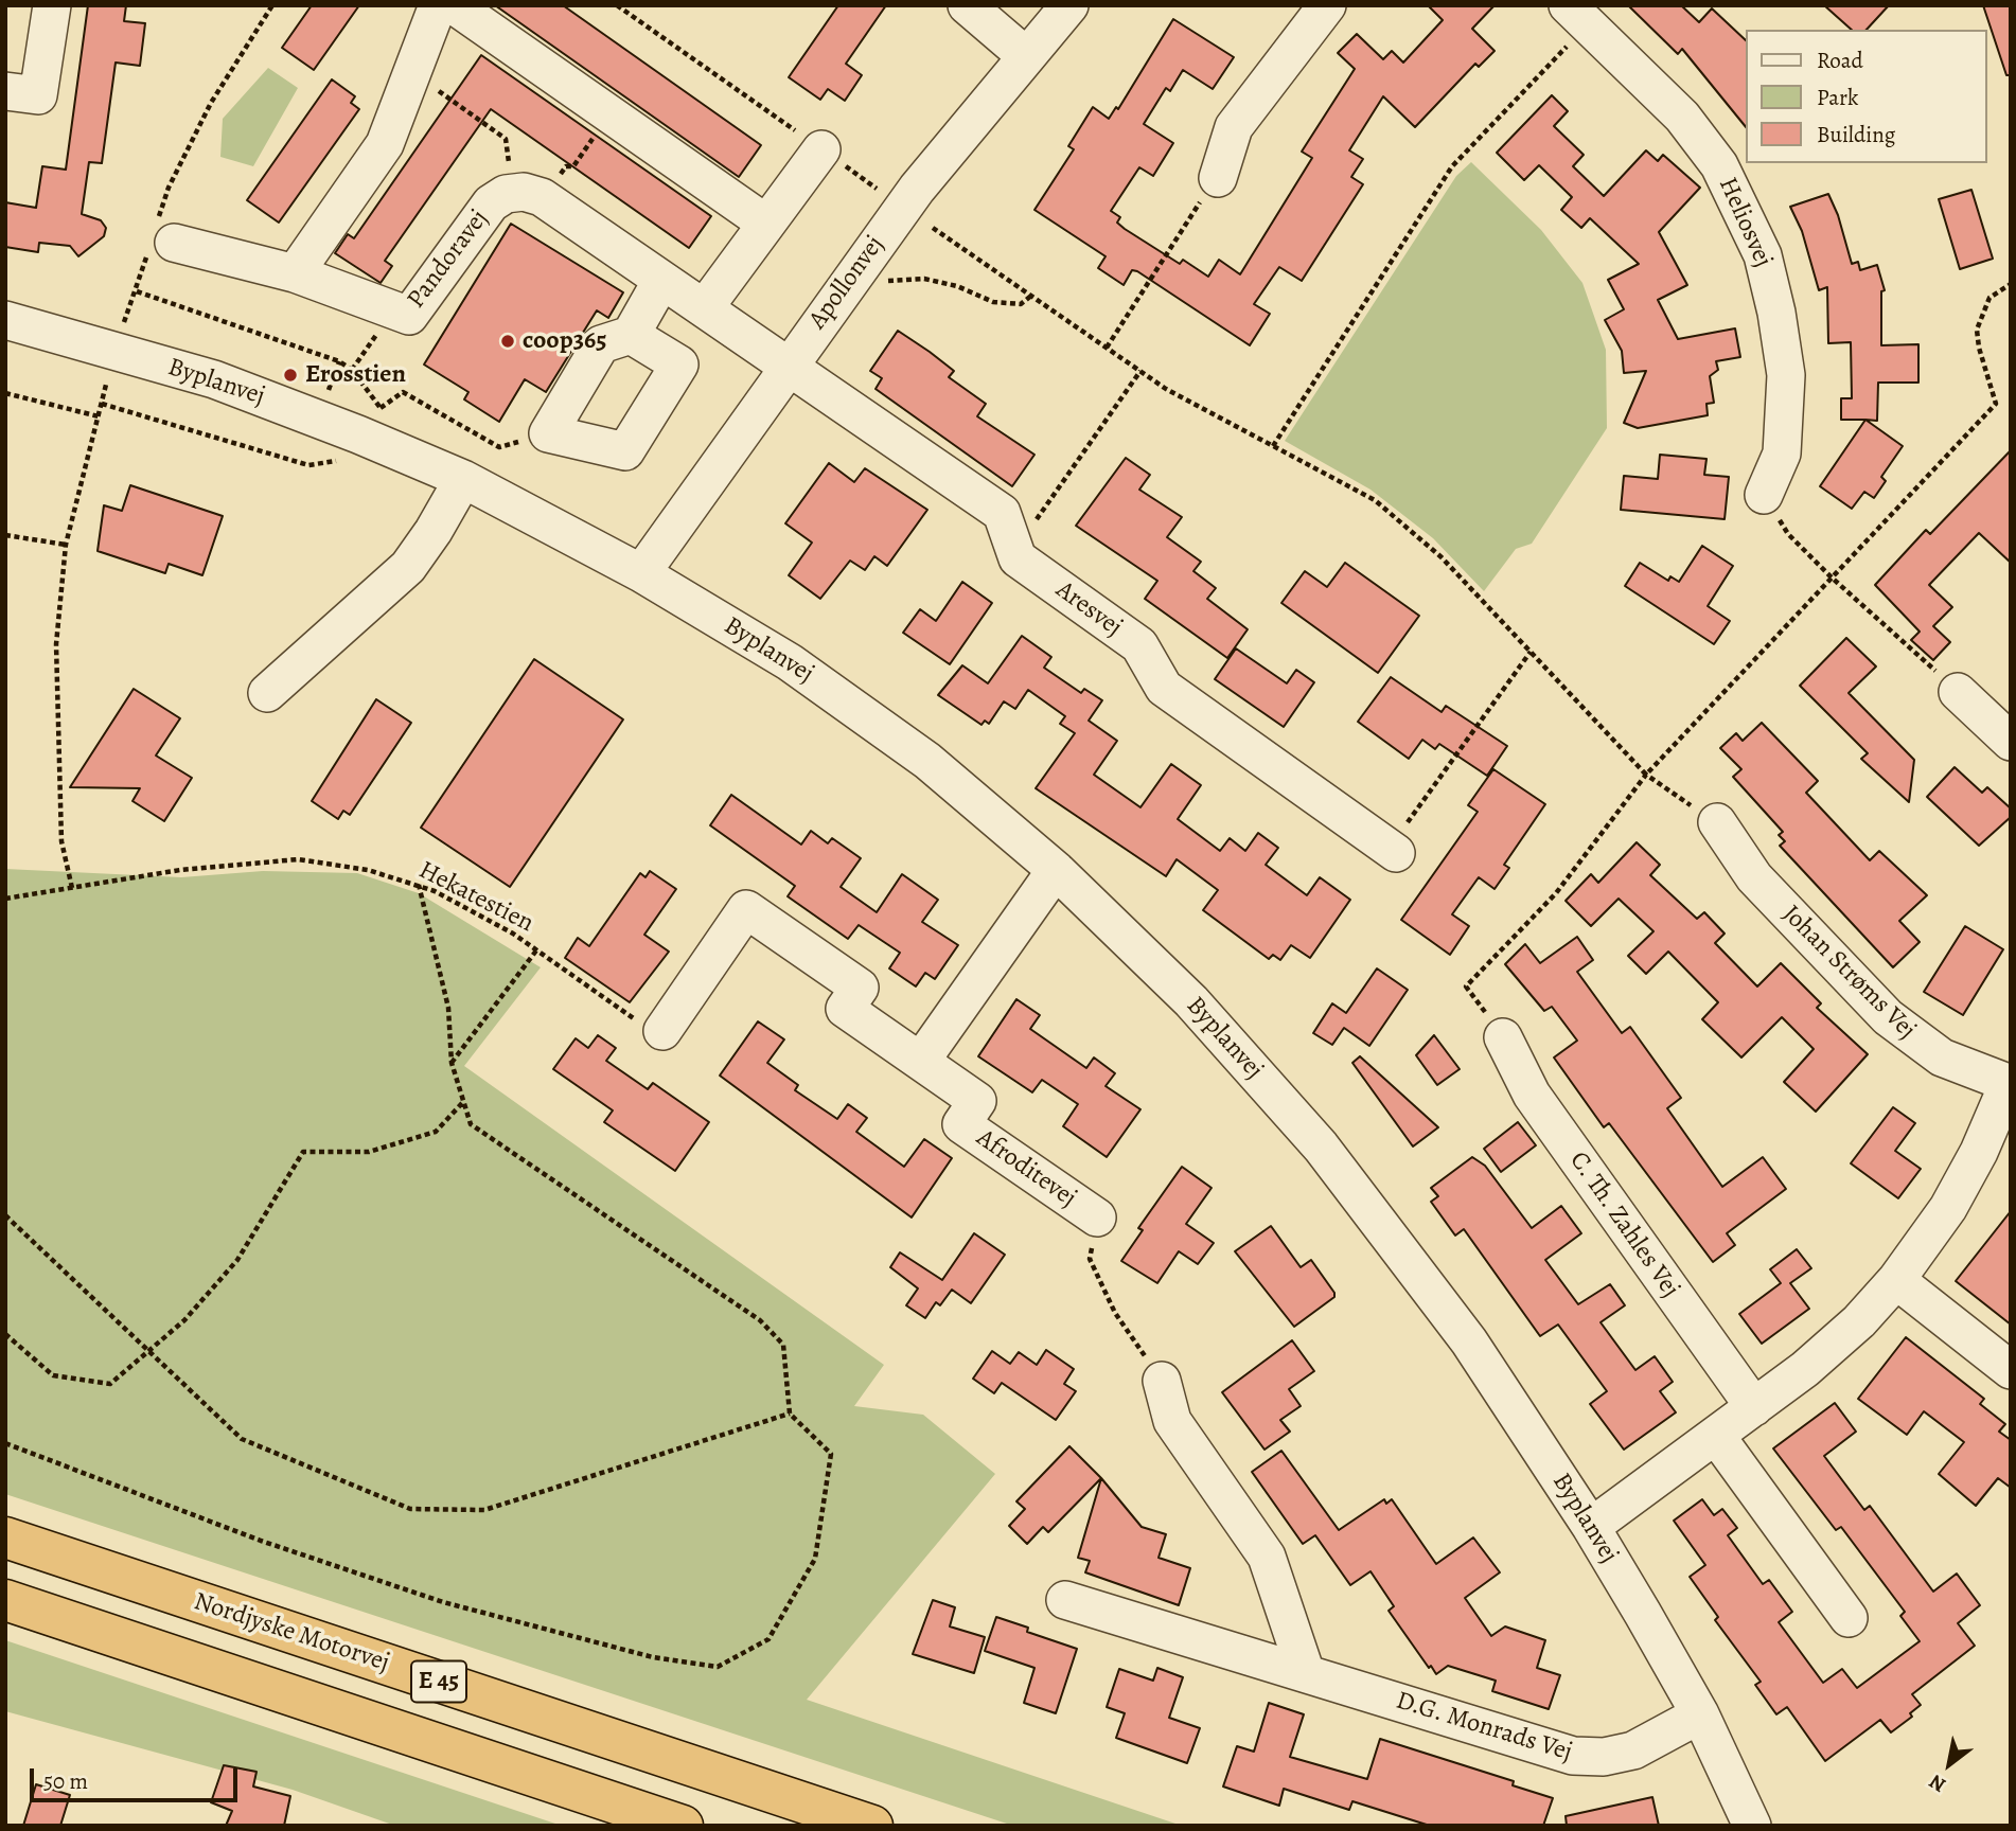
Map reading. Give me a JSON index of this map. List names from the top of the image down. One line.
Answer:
{"streets":{"highway":["Nordjyske Motorvej","E 45"],"street":["Heliosvej","Pandoravej","Apollonvej","Byplanvej","Aresvej","Johan Strøms Vej","Afroditevej","C. Th. Zahles Vej","D.G. Monrads Vej"],"path":["Hekatestien"]},"crossings":[["Pandoravej","Apollonvej"],["Apollonvej","Byplanvej"],["Byplanvej","D.G. Monrads Vej"],["Hekatestien","Afroditevej"]],"places":["coop365","Erosstien"],"legend":["Road","Park","Building"],"scale_bar":"50 m","north":"bottom left"}
